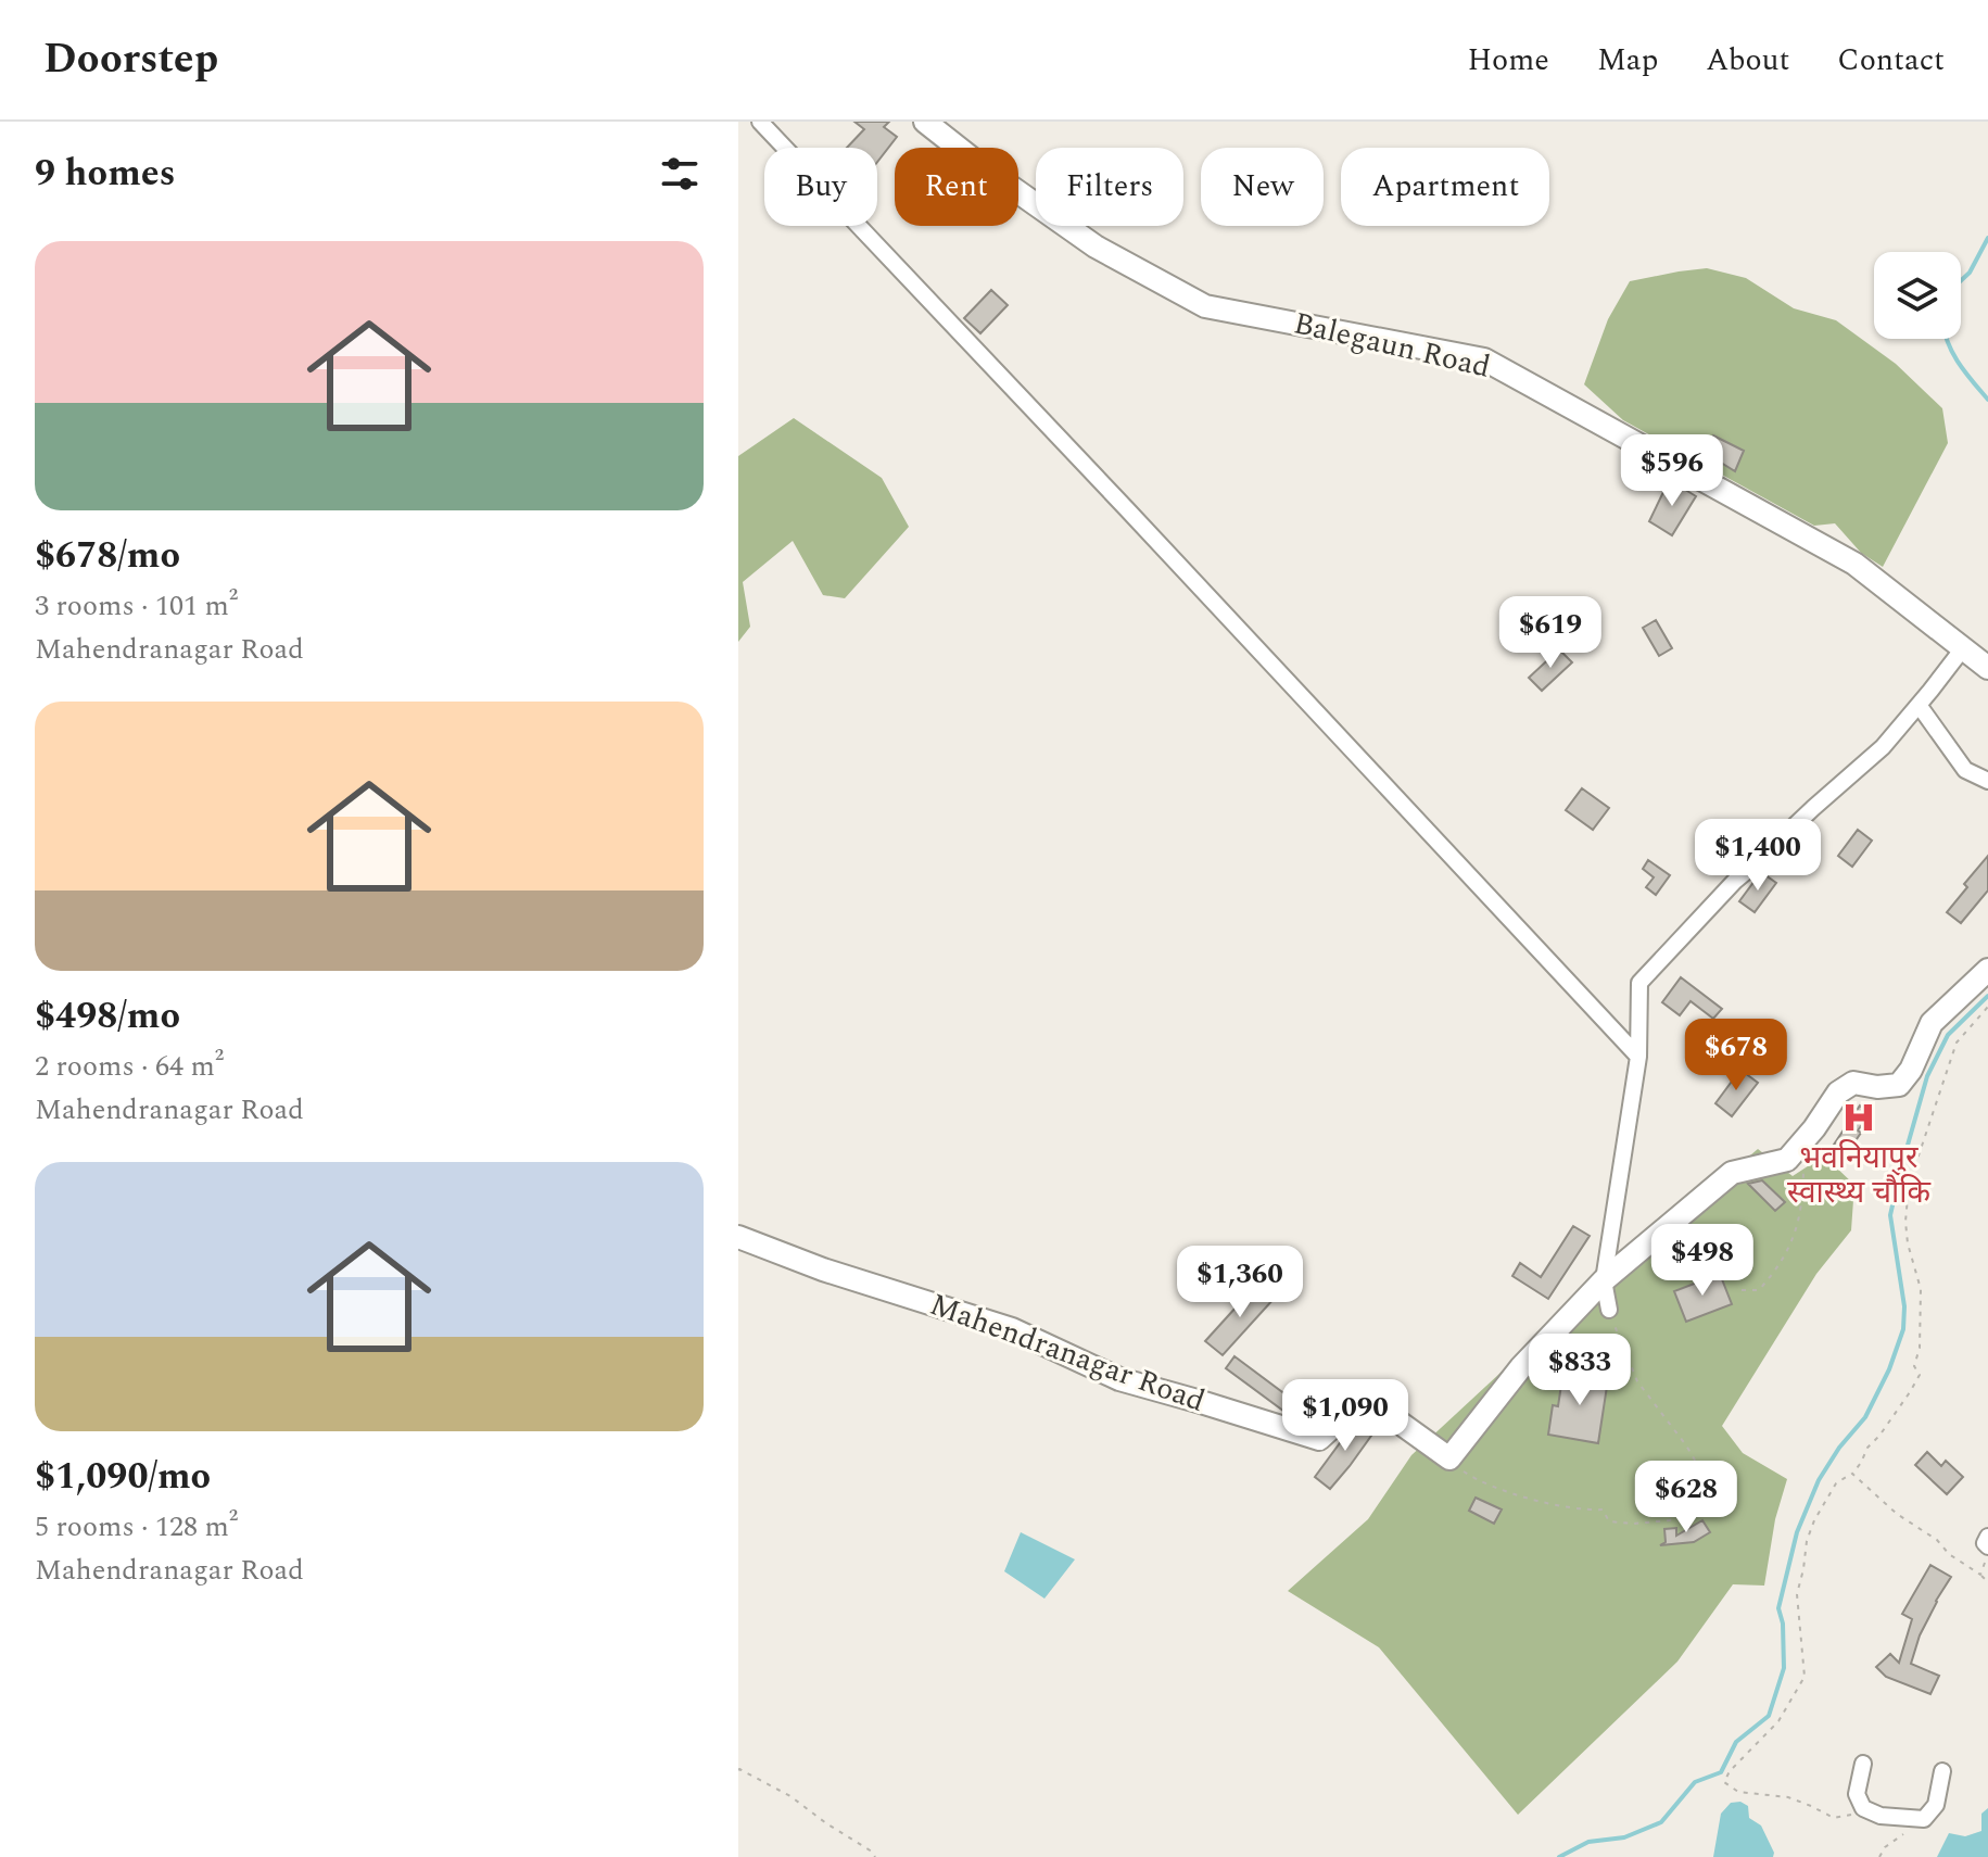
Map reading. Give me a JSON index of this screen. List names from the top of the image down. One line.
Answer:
{"streets":{"street":["Balegaun Road","Mahendranagar Road"]},"places":{"hospital":["भवनियापुर स्वास्थ्य चाैकि"]},"page":{"header":"Doorstep","nav":["Home","Map","About","Contact"],"heading":"9 homes","chip":["Buy","Rent","Filters","New","Apartment"],"list":[{"name":"$678/mo","note":"3 rooms · 101 m² · Mahendranagar Road"},{"name":"$498/mo","note":"2 rooms · 64 m² · Mahendranagar Road"},{"name":"$1,090/mo","note":"5 rooms · 128 m² · Mahendranagar Road"}],"price":["$596","$619","$1,400","$678","$498","$1,360","$833","$1,090","$628"]}}
